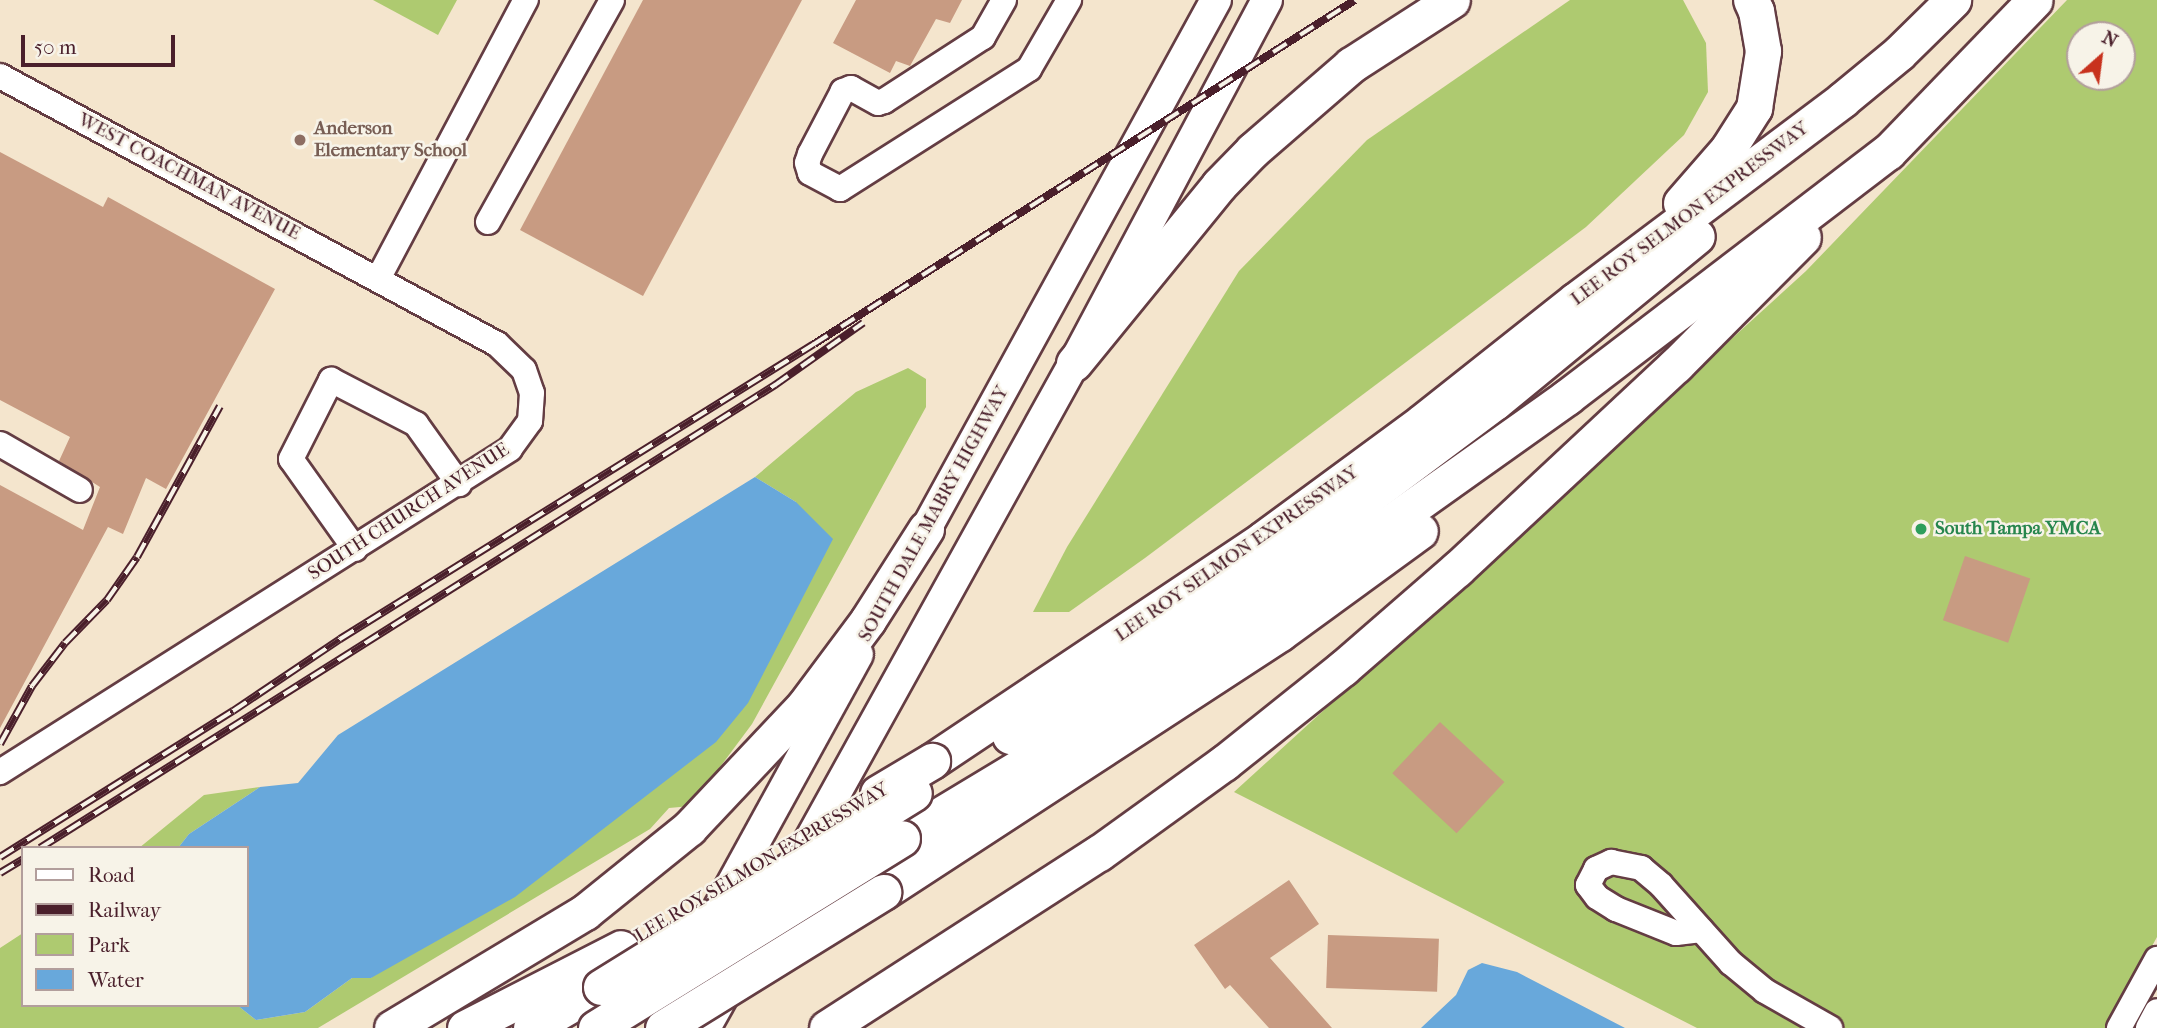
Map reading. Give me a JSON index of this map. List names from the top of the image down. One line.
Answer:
{"streets":{"highway":["LEE ROY SELMON EXPRESSWAY"],"main road":["SOUTH DALE MABRY HIGHWAY"],"street":["WEST COACHMAN AVENUE","SOUTH CHURCH AVENUE"]},"crossings":[["WEST COACHMAN AVENUE","SOUTH CHURCH AVENUE"]],"places":["Anderson Elementary School","South Tampa YMCA"],"legend":["Road","Railway","Park","Water"],"scale_bar":"50 m","north":"top right"}
